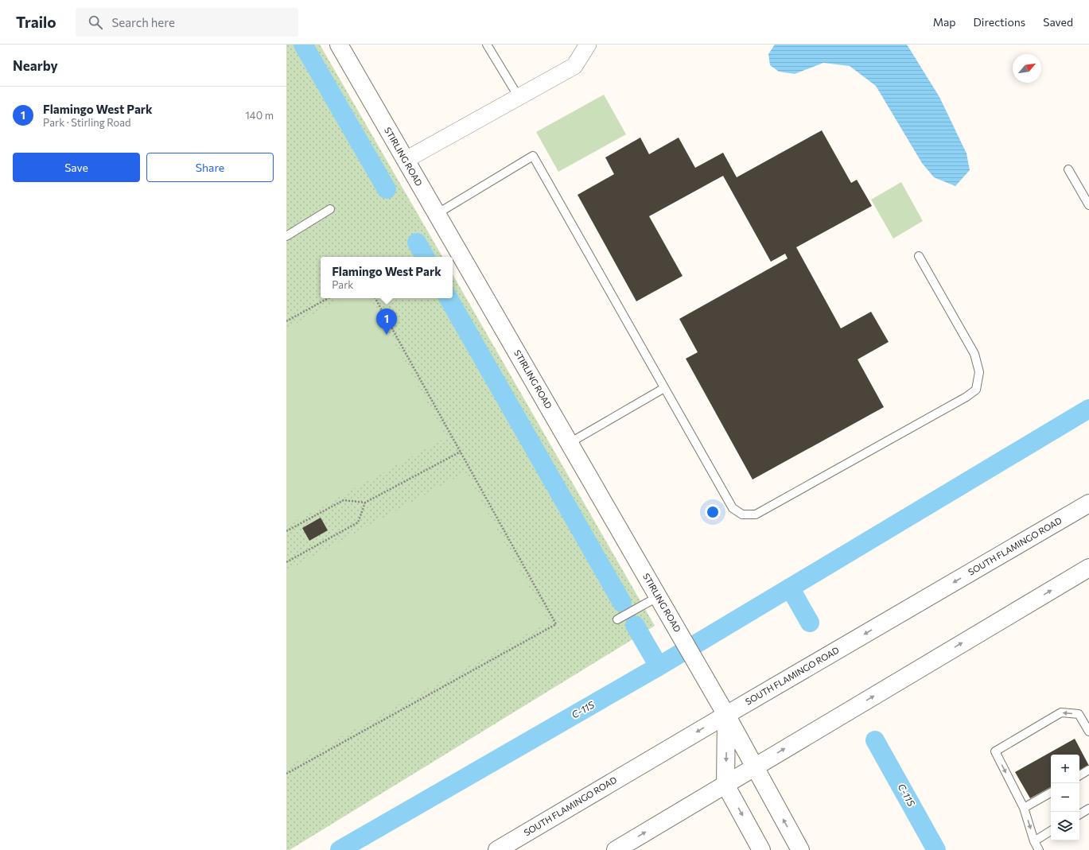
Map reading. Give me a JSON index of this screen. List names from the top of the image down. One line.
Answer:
{"streets":{"main road":["STIRLING ROAD","SOUTH FLAMINGO ROAD"]},"crossings":[["STIRLING ROAD","SOUTH FLAMINGO ROAD"]],"water":["C-11S"],"north":"top right","page":{"header":"Trailo","search":"Search here","nav":["Map","Directions","Saved"],"heading":"Nearby","list":[{"mark":"1","name":"Flamingo West Park","note":"Park · Stirling Road","value":"140 m"}],"buttons":["Save","Share"],"popup":["Flamingo West Park","Park"],"pins":"1","map_buttons":["+","−"]}}
